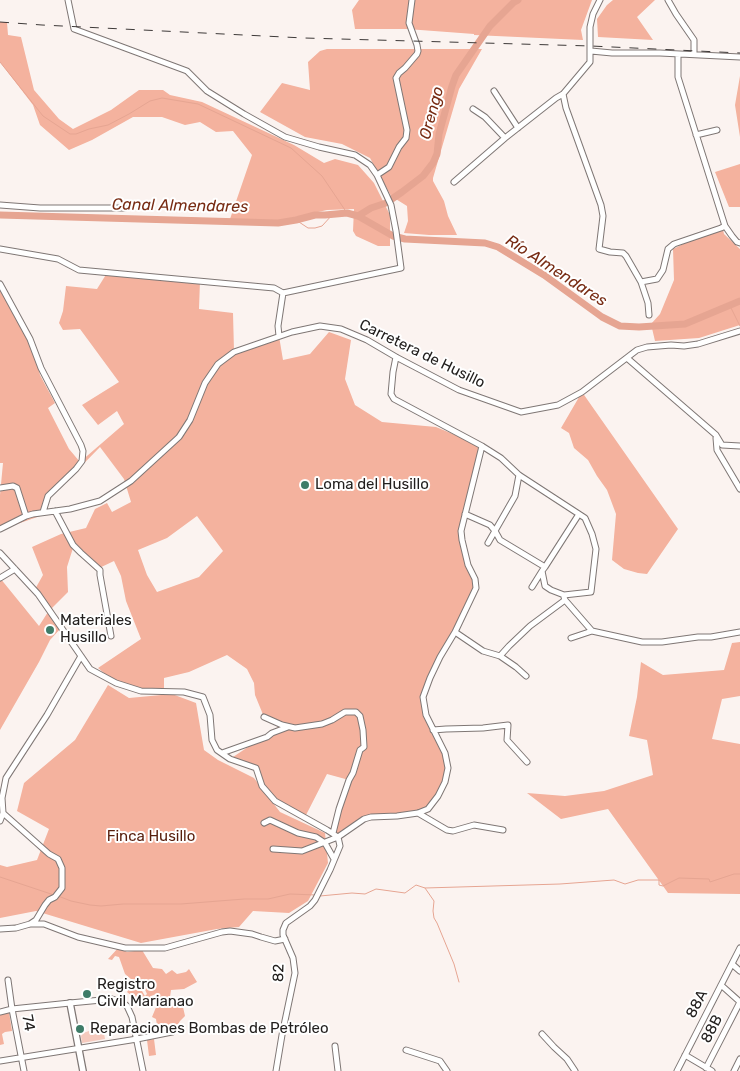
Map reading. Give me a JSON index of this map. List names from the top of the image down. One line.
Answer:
{"streets":{"street":["Carretera de Husillo","82","88A","74","88B"]},"water":["Orengo","Canal Almendares","Río Almendares"],"parks":["Finca Husillo"],"places":["Loma del Husillo","Materiales Husillo","Registro Civil Marianao","Reparaciones Bombas de Petróleo"]}
